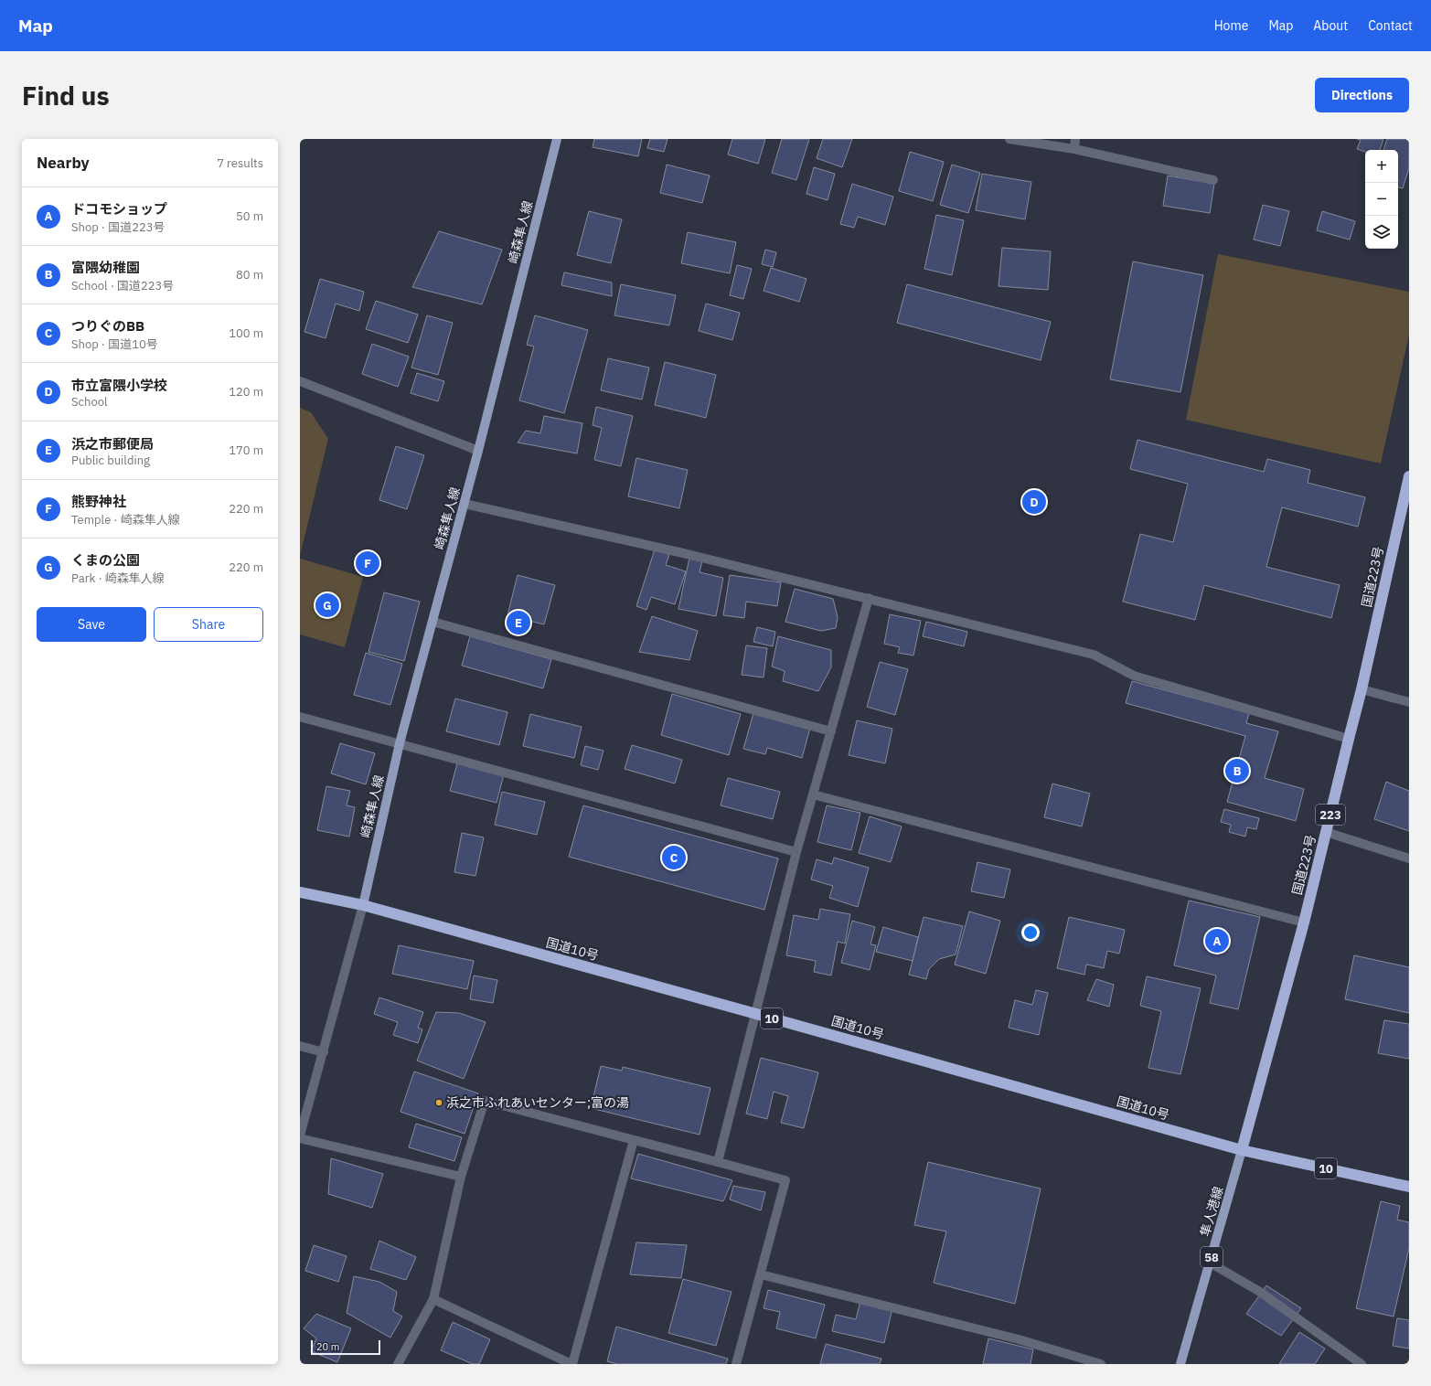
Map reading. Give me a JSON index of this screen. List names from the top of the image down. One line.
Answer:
{"streets":{"highway":["国道223号","223","国道10号","10"],"main road":["崎森隼人線","隼人港線","58"]},"crossings":[["崎森隼人線","国道10号"],["国道223号","国道10号"],["国道223号","隼人港線"],["国道10号","隼人港線"]],"places":["浜之市ふれあいセンター;富の湯"],"scale_bar":"20 m","page":{"header":"Map","nav":["Home","Map","About","Contact"],"buttons":["Directions",["Save","Share"]],"title":"Find us","heading":["Nearby","7 results"],"map_buttons":["+","−"],"list":[{"mark":"A","name":"ドコモショップ","note":"Shop · 国道223号","value":"50 m"},{"mark":"B","name":"富隈幼稚園","note":"School · 国道223号","value":"80 m"},{"mark":"C","name":"つりぐのBB","note":"Shop · 国道10号","value":"100 m"},{"mark":"D","name":"市立富隈小学校","note":"School","value":"120 m"},{"mark":"E","name":"浜之市郵便局","note":"Public building","value":"170 m"},{"mark":"F","name":"熊野神社","note":"Temple · 崎森隼人線","value":"220 m"},{"mark":"G","name":"くまの公園","note":"Park · 崎森隼人線","value":"220 m"}],"pins":["D","F","G","E","B","C","A"],"scale":"20 m"}}
